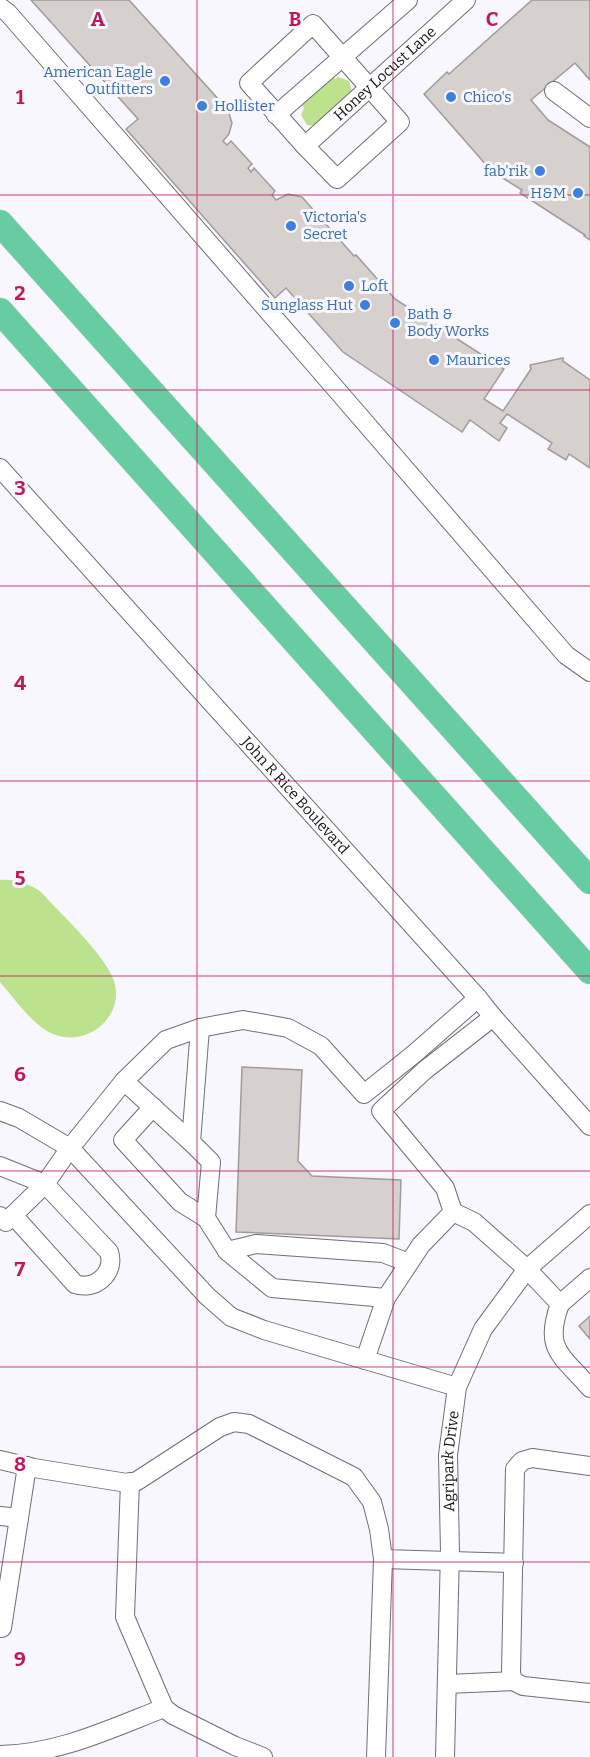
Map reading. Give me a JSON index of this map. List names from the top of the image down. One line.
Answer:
{"streets":{"street":["Honey Locust Lane","John R Rice Boulevard","Agripark Drive"]},"places":["American Eagle Outfitters","Chico's","Hollister","fab'rik","H&M","Victoria's Secret","Loft","Sunglass Hut","Bath & Body Works","Maurices"],"grid":{"columns":["A","B","C"],"rows":["1","2","3","4","5","6","7","8","9"]}}
